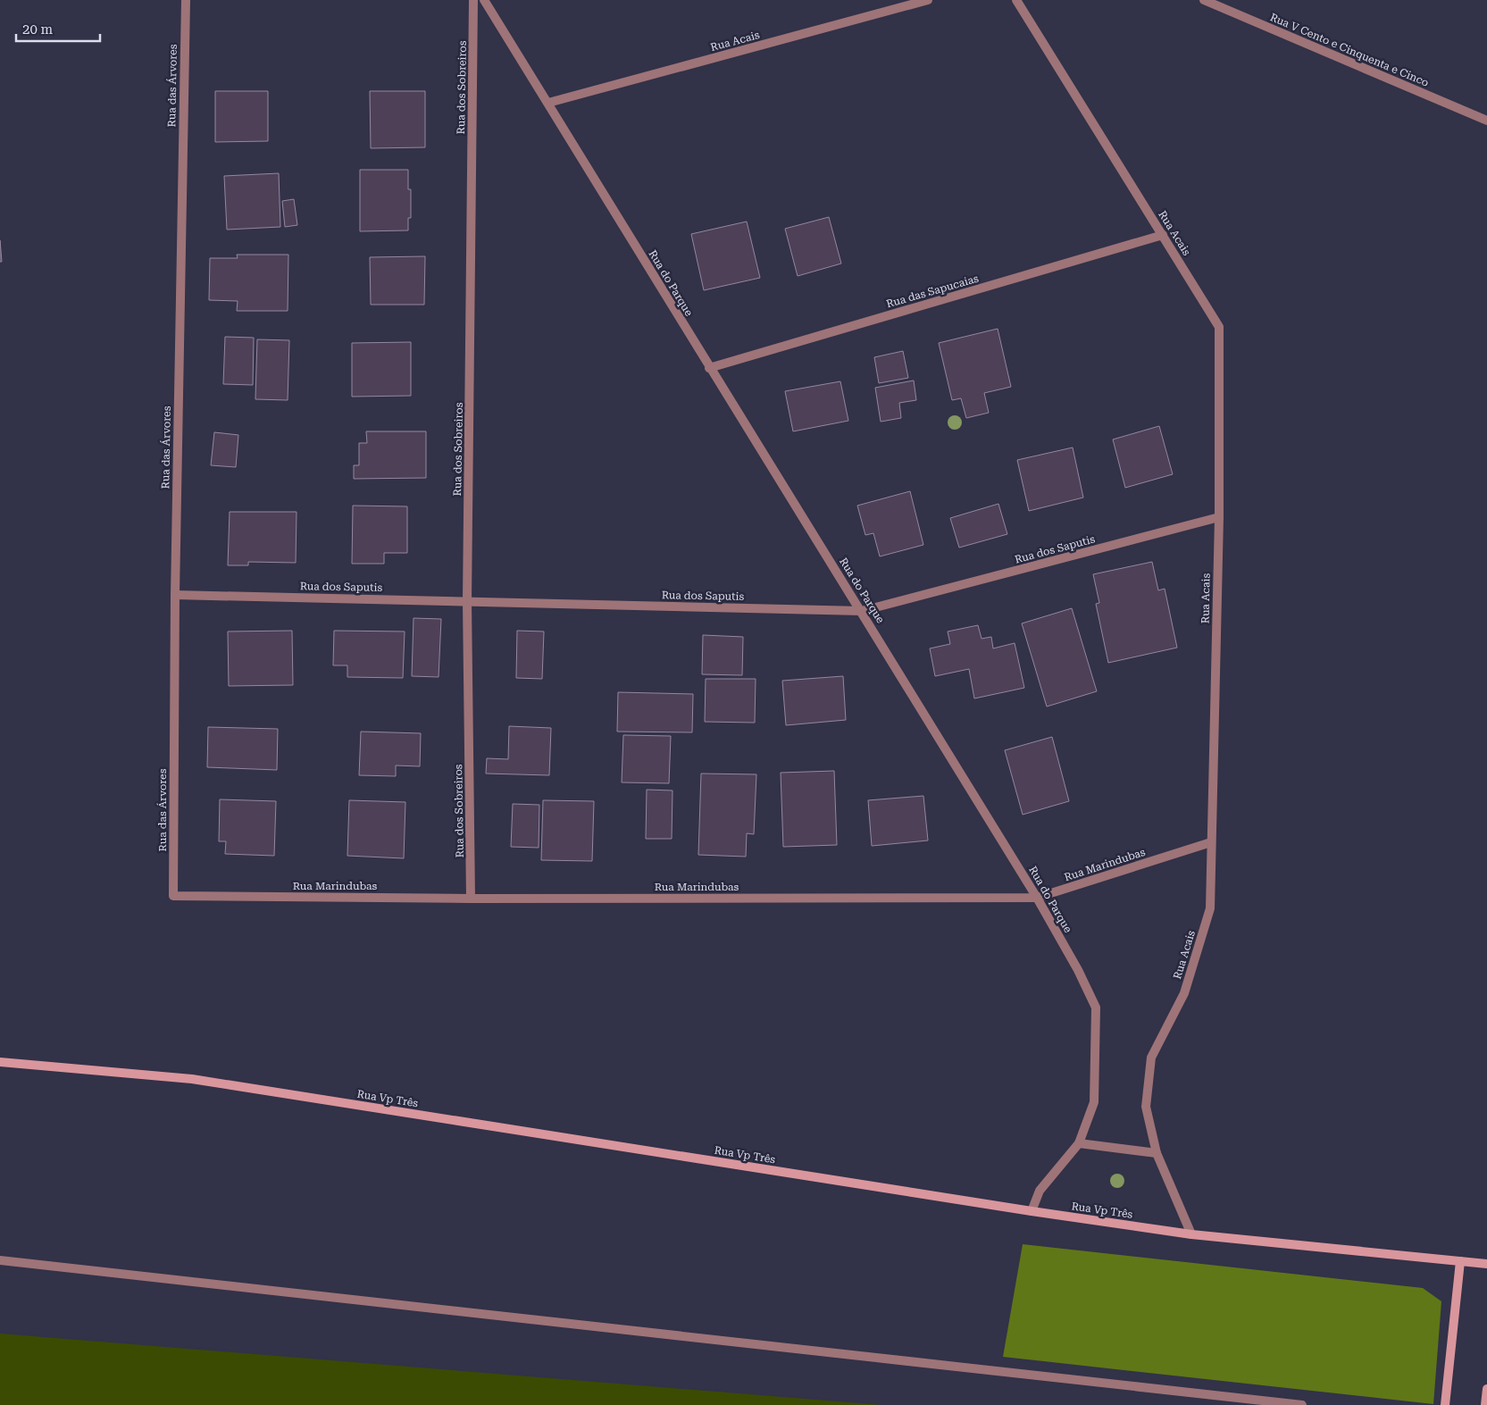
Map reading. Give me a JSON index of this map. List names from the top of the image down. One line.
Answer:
{"streets":{"street":["Rua Acais","Rua V Cento e Cinquenta e Cinco","Rua das Árvores","Rua dos Sobreiros","Rua do Parque","Rua das Sapucaias","Rua dos Saputis","Rua Marindubas","Rua Vp Três"]},"crossings":[["Rua Acais","Rua do Parque"],["Rua Acais","Rua das Sapucaias"],["Rua Acais","Rua dos Saputis"],["Rua Acais","Rua Marindubas"],["Rua Acais","Rua Vp Três"],["Rua das Árvores","Rua dos Saputis"],["Rua das Árvores","Rua Marindubas"],["Rua dos Sobreiros","Rua dos Saputis"],["Rua dos Sobreiros","Rua Marindubas"],["Rua do Parque","Rua das Sapucaias"],["Rua do Parque","Rua dos Saputis"],["Rua do Parque","Rua Marindubas"],["Rua do Parque","Rua Vp Três"]],"scale_bar":"20 m"}
